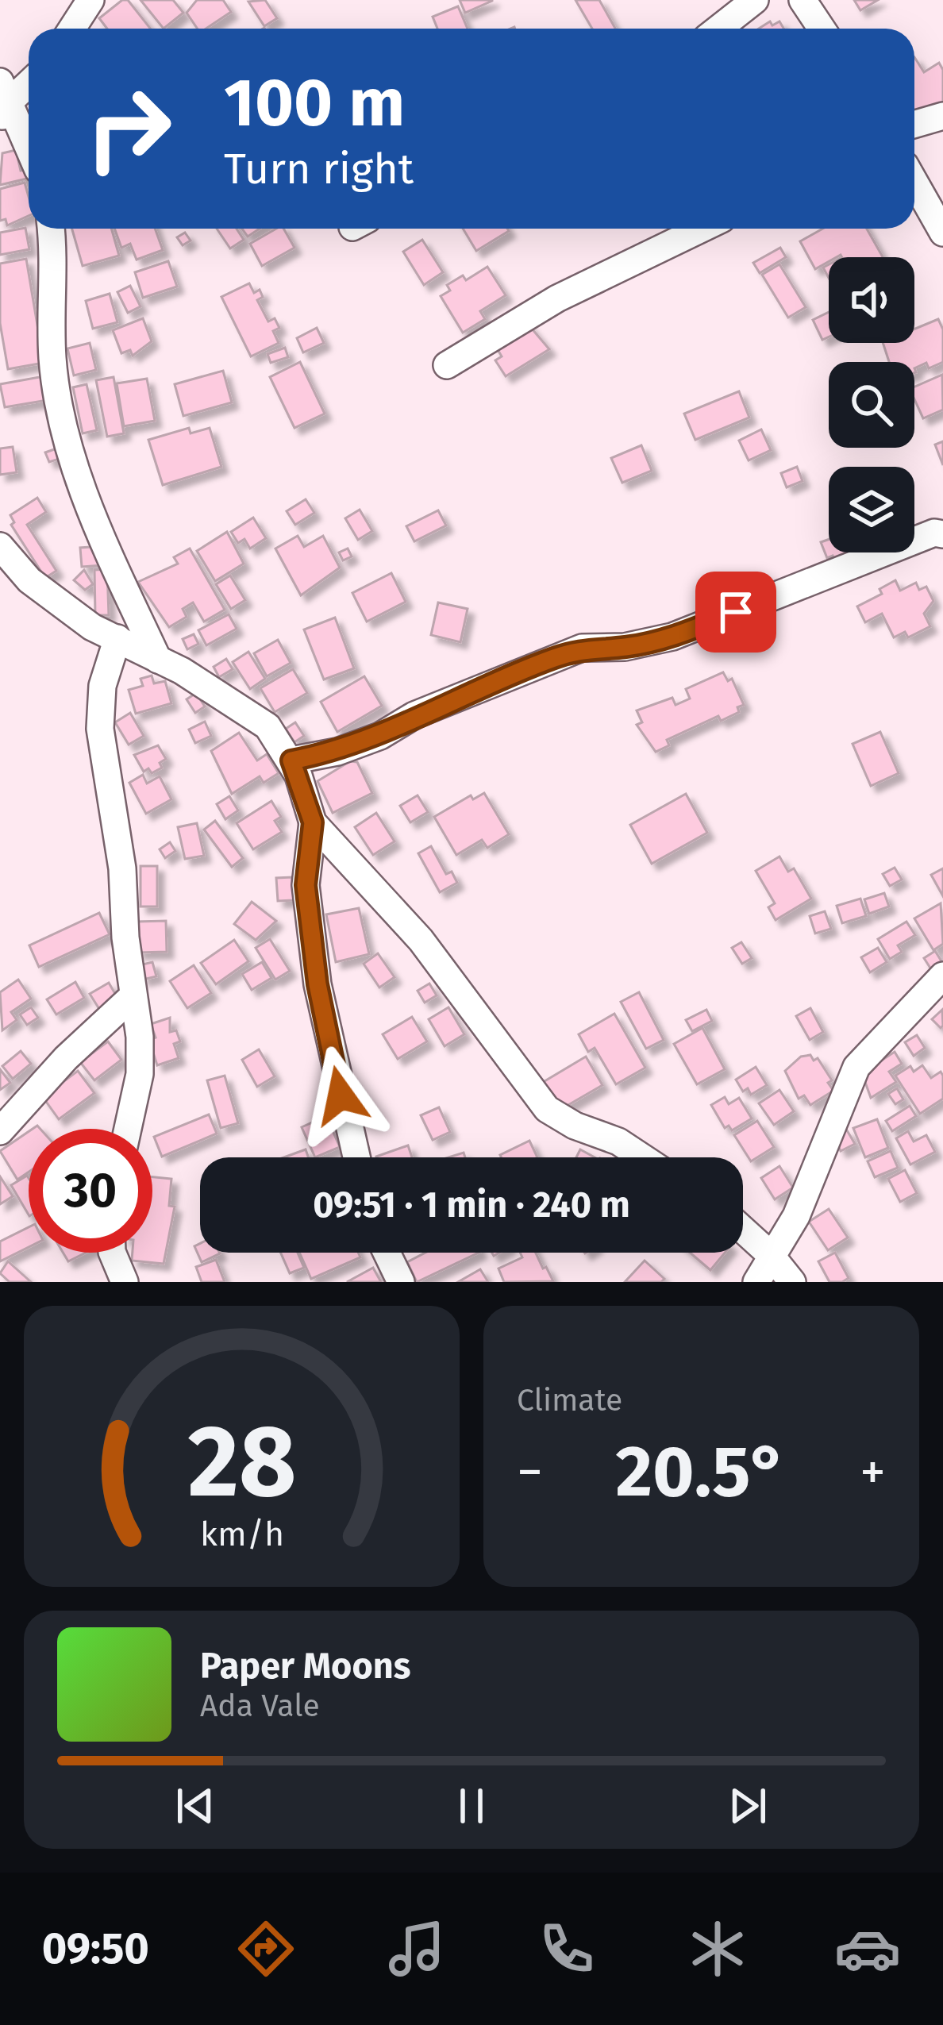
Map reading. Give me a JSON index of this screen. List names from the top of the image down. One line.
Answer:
{"page":{"turn":["100 m","Turn right"],"limit":"30","trip":"09:51 · 1 min · 240 m","tile":"Climate","heat":["−","20.5°","+"],"song":["Paper Moons","Ada Vale"],"tabs":"09:50","gauge":["28","km/h"]}}
